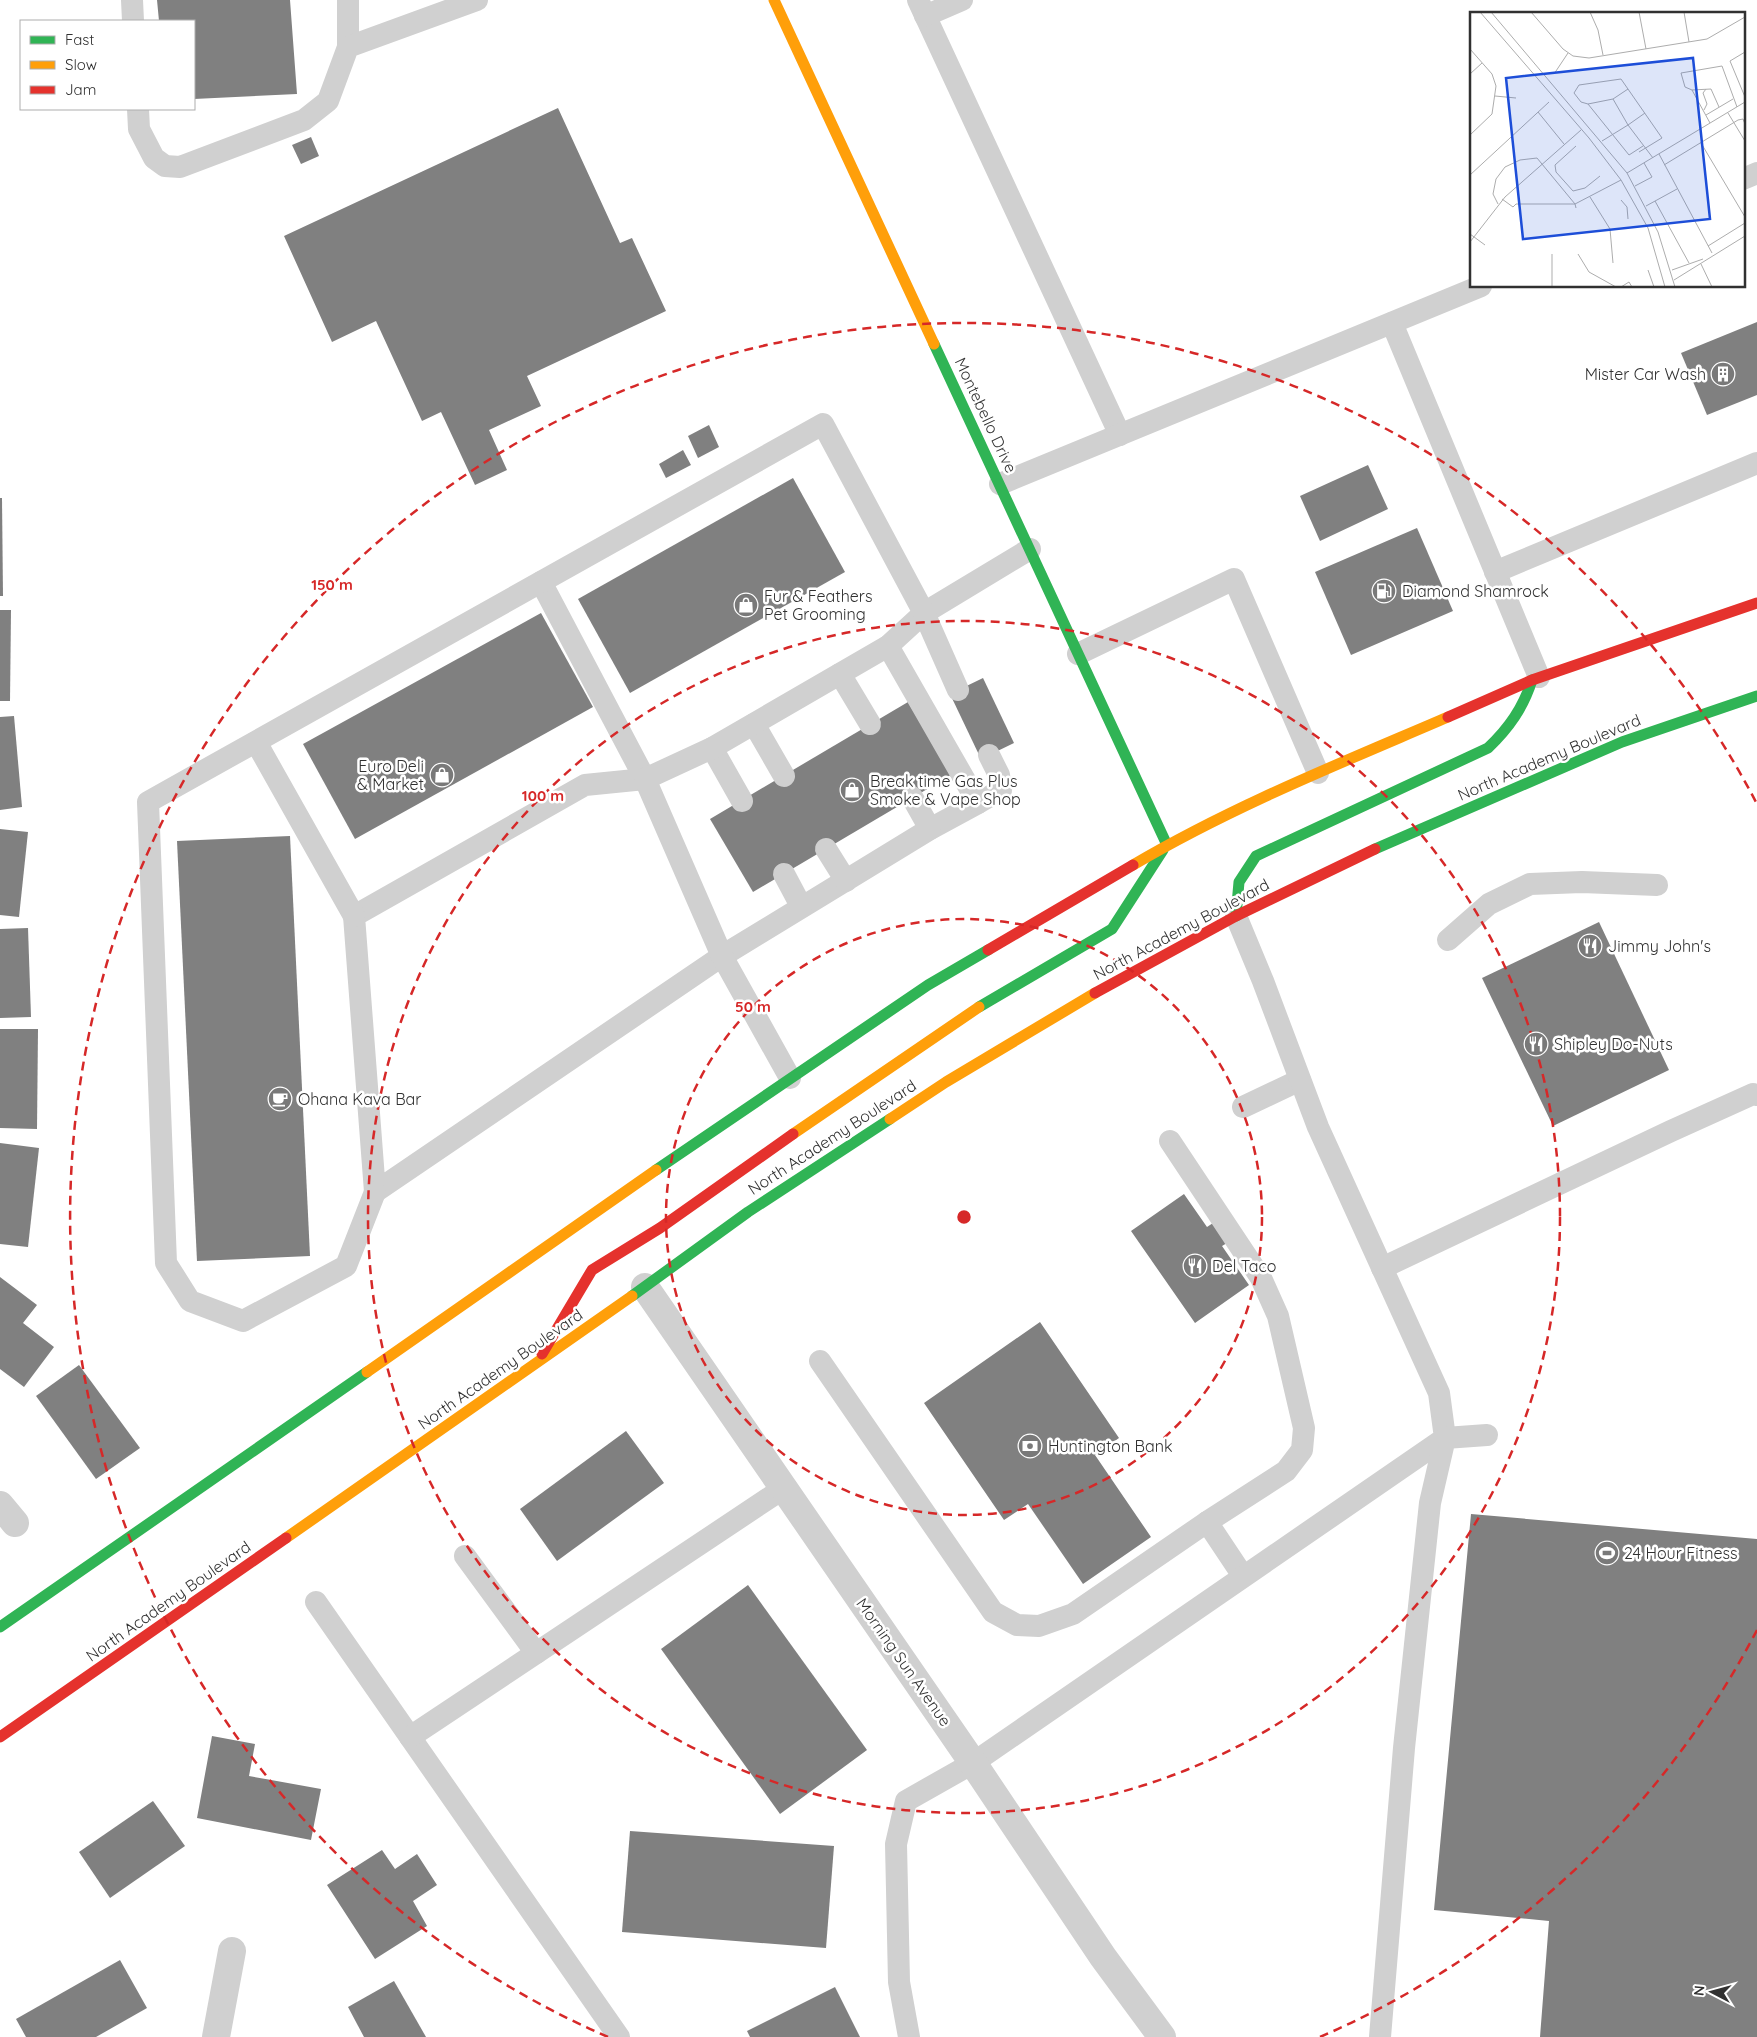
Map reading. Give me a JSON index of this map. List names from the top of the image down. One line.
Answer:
{"streets":{"main road":["Montebello Drive","North Academy Boulevard"],"street":["Morning Sun Avenue"]},"crossings":[["North Academy Boulevard","Morning Sun Avenue"]],"places":{"building":["Mister Car Wash"],"fuel station":["Diamond Shamrock"],"shop":["Fur & Feathers Pet Grooming","Euro Deli & Market","Break time Gas Plus Smoke & Vape Shop"],"restaurant":["Jimmy John's","Shipley Do-Nuts","Del Taco"],"cafe":["Ohana Kava Bar"],"bank":["Huntington Bank"],"sports":["24 Hour Fitness"]},"legend":["Fast","Slow","Jam"],"north":"left","rings":["150 m","100 m","50 m"]}
